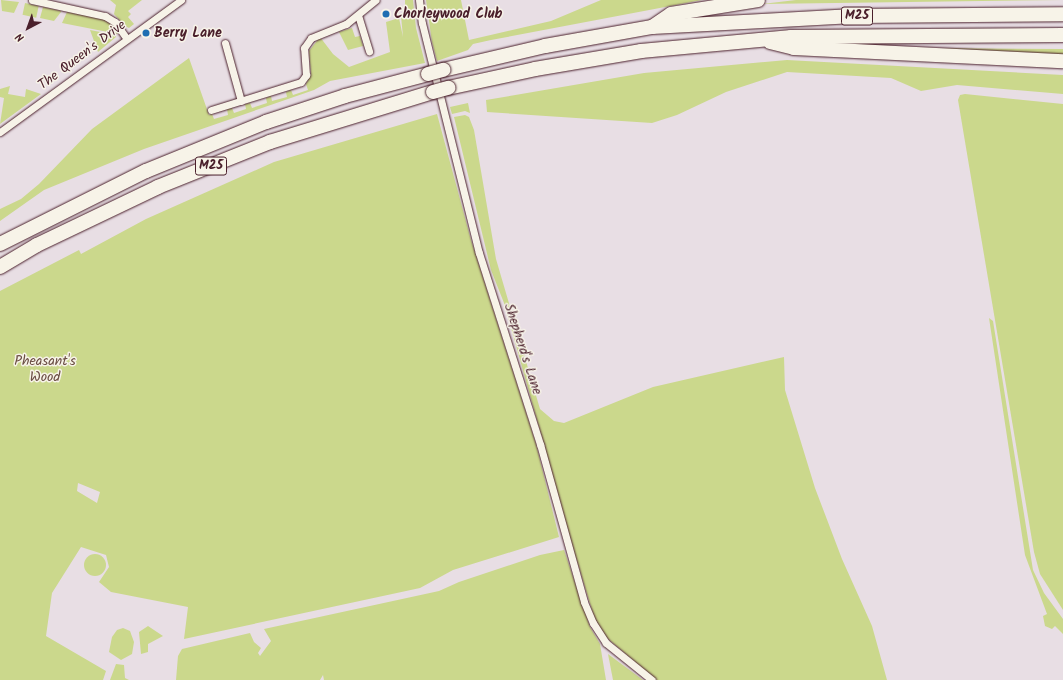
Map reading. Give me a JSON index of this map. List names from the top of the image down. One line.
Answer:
{"streets":{"highway":["M25"],"street":["The Queen's Drive","Shepherd's Lane"]},"parks":["Pheasant's Wood"],"places":["Chorleywood Club","Berry Lane"],"north":"bottom left"}
